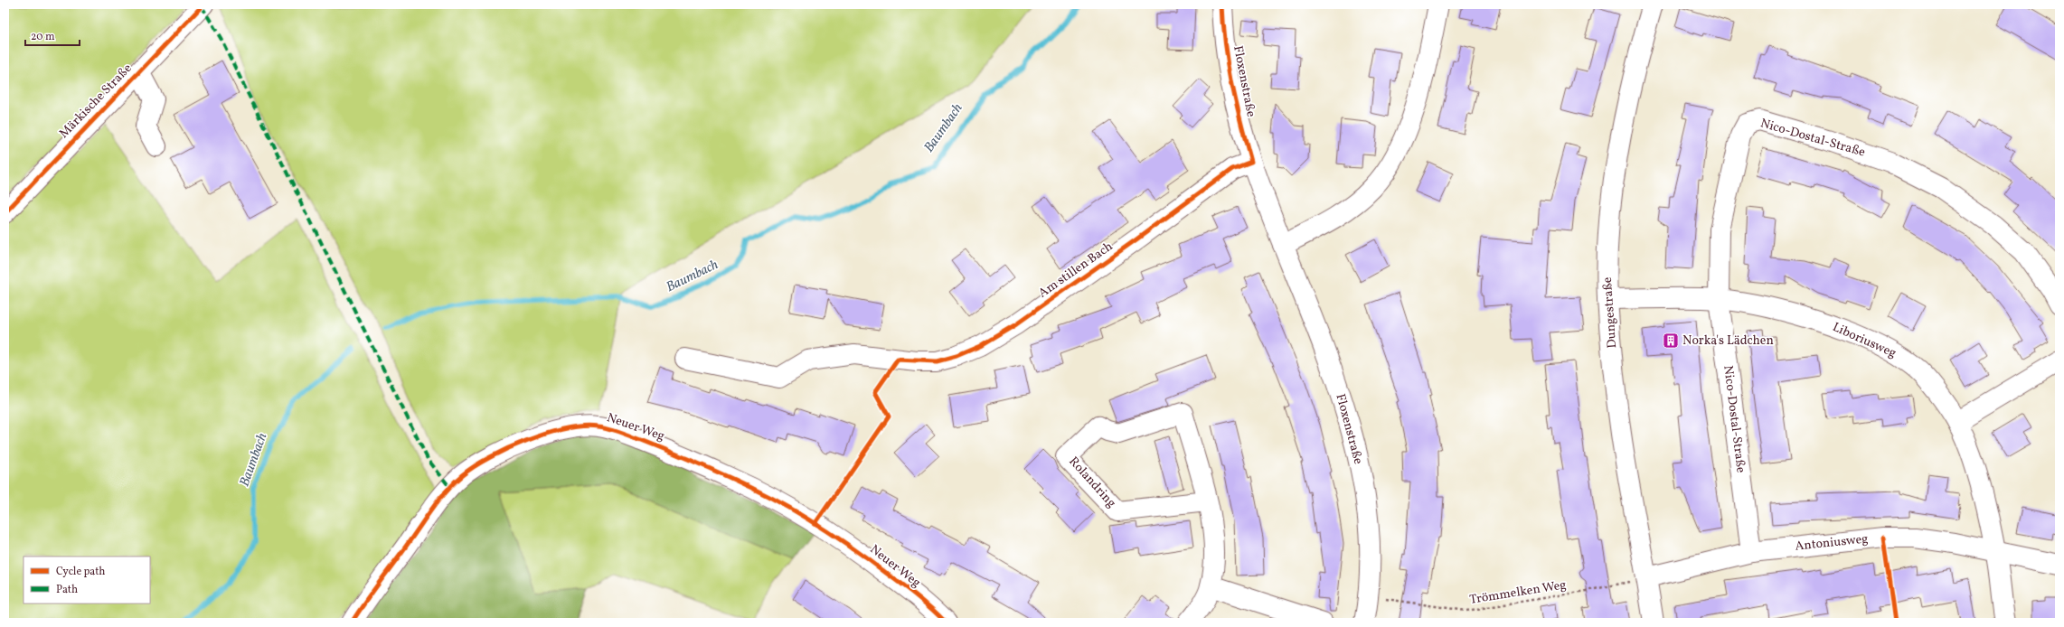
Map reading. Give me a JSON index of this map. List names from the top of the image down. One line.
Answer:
{"streets":{"street":["Floxenstraße","Märkische Straße","Nico-Dostal-Straße","Am stillen Bach","Dungestraße","Liboriusweg","Neuer Weg","Rolandring","Antoniusweg"],"path":["Trömmelken Weg"]},"crossings":[["Floxenstraße","Am stillen Bach"],["Floxenstraße","Trömmelken Weg"],["Nico-Dostal-Straße","Liboriusweg"],["Nico-Dostal-Straße","Antoniusweg"],["Dungestraße","Liboriusweg"],["Dungestraße","Antoniusweg"],["Dungestraße","Trömmelken Weg"],["Liboriusweg","Antoniusweg"],["Antoniusweg","Trömmelken Weg"]],"water":["Baumbach"],"places":{"building":["Norka's Lädchen"]},"legend":["Cycle path","Path"],"scale_bar":"20 m"}
